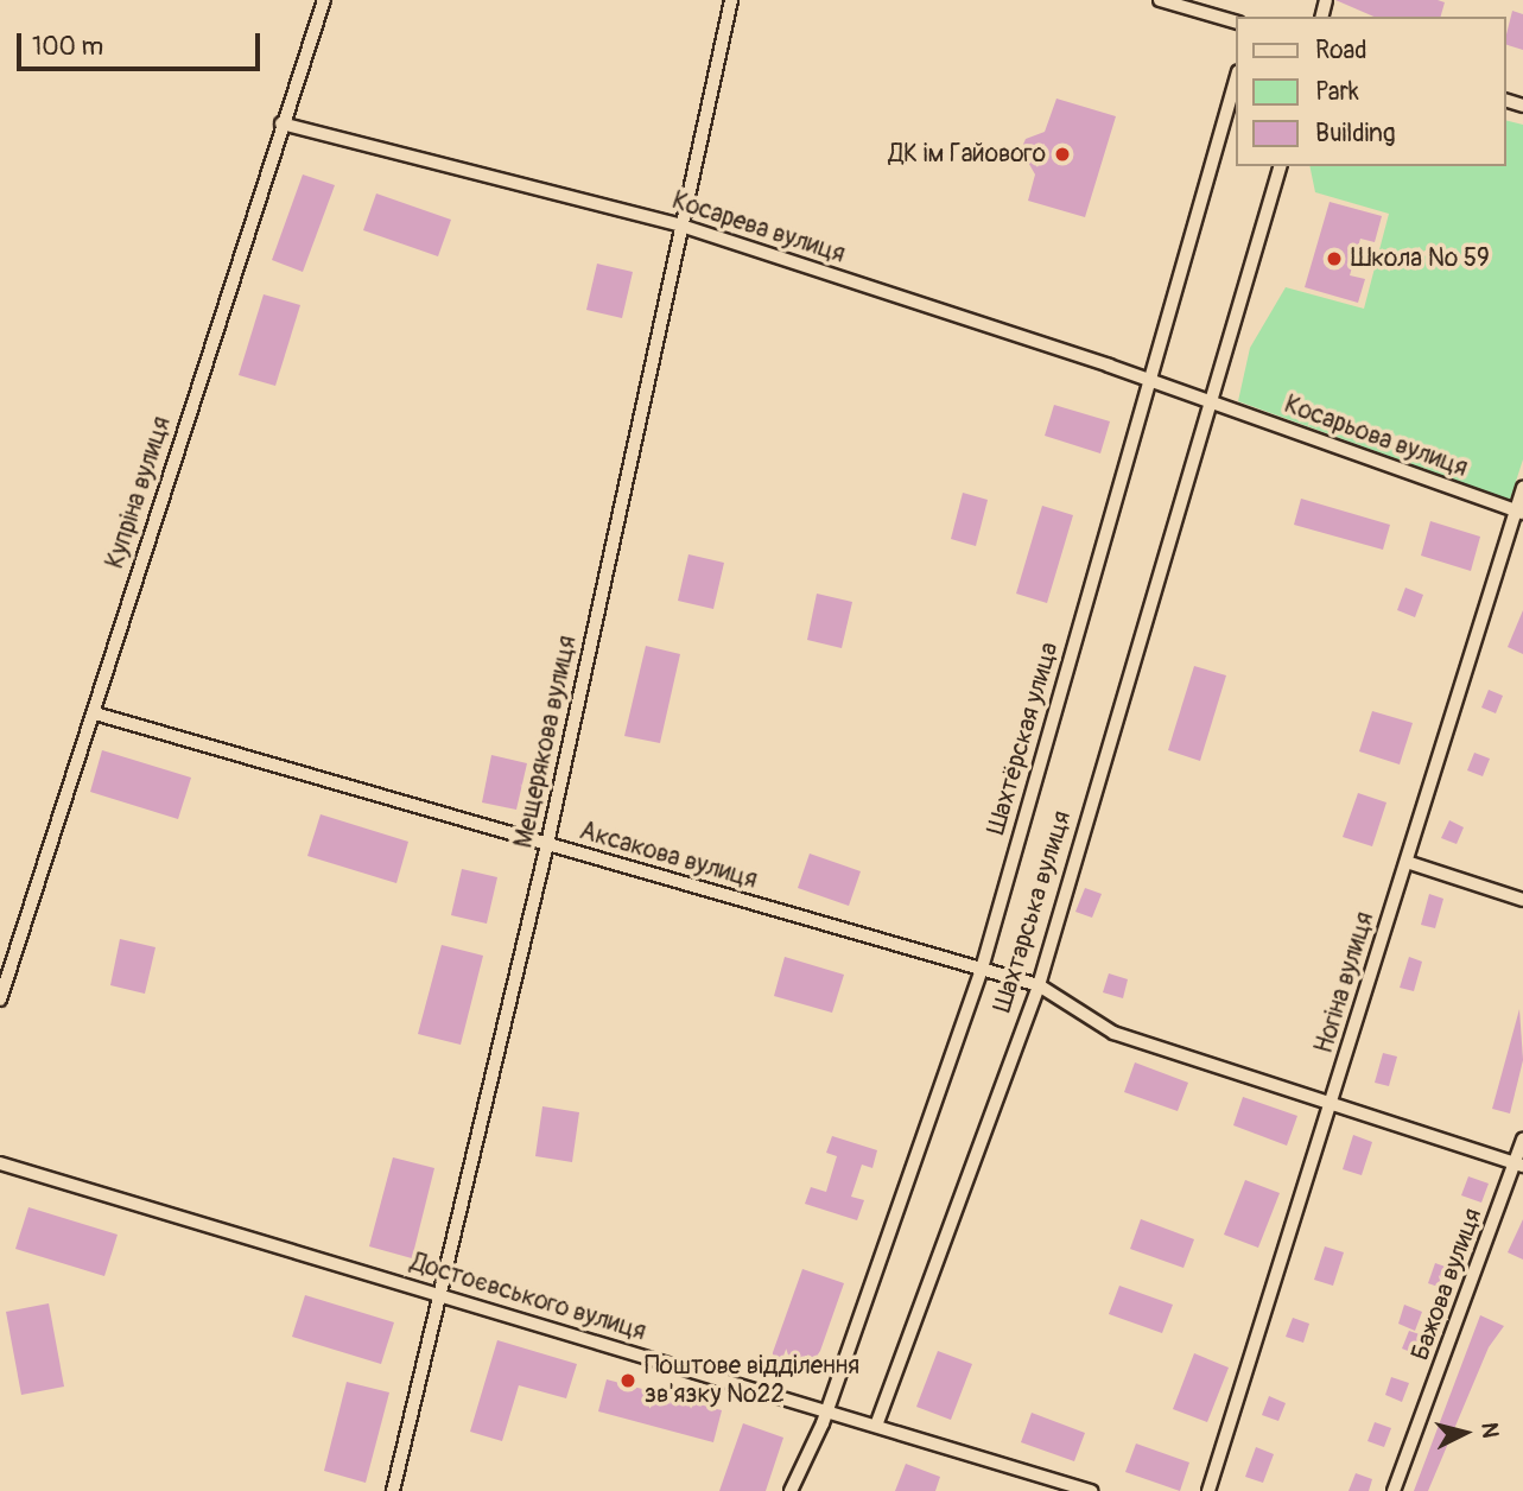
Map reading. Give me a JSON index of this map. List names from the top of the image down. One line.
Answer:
{"streets":{"street":["Косарева вулиця","Косарьова вулиця","Купріна вулиця","Шахтёрская улица","Мещерякова вулиця","Аксакова вулиця","Шахтарська вулиця","Ногіна вулиця","Бажова вулиця","Достоєвського вулиця"]},"crossings":[["Косарева вулиця","Косарьова вулиця"],["Косарева вулиця","Купріна вулиця"],["Косарева вулиця","Шахтёрская улица"],["Косарева вулиця","Мещерякова вулиця"],["Косарева вулиця","Шахтарська вулиця"],["Косарьова вулиця","Шахтарська вулиця"],["Косарьова вулиця","Ногіна вулиця"],["Купріна вулиця","Аксакова вулиця"],["Шахтёрская улица","Аксакова вулиця"],["Шахтёрская улица","Достоєвського вулиця"],["Мещерякова вулиця","Аксакова вулиця"],["Мещерякова вулиця","Достоєвського вулиця"],["Аксакова вулиця","Шахтарська вулиця"],["Аксакова вулиця","Ногіна вулиця"],["Аксакова вулиця","Бажова вулиця"],["Шахтарська вулиця","Достоєвського вулиця"]],"places":["ДК ім Гайового","Школа № 59","Поштове відділення зв'язку №22"],"legend":["Road","Park","Building"],"scale_bar":"100 m","north":"right"}
